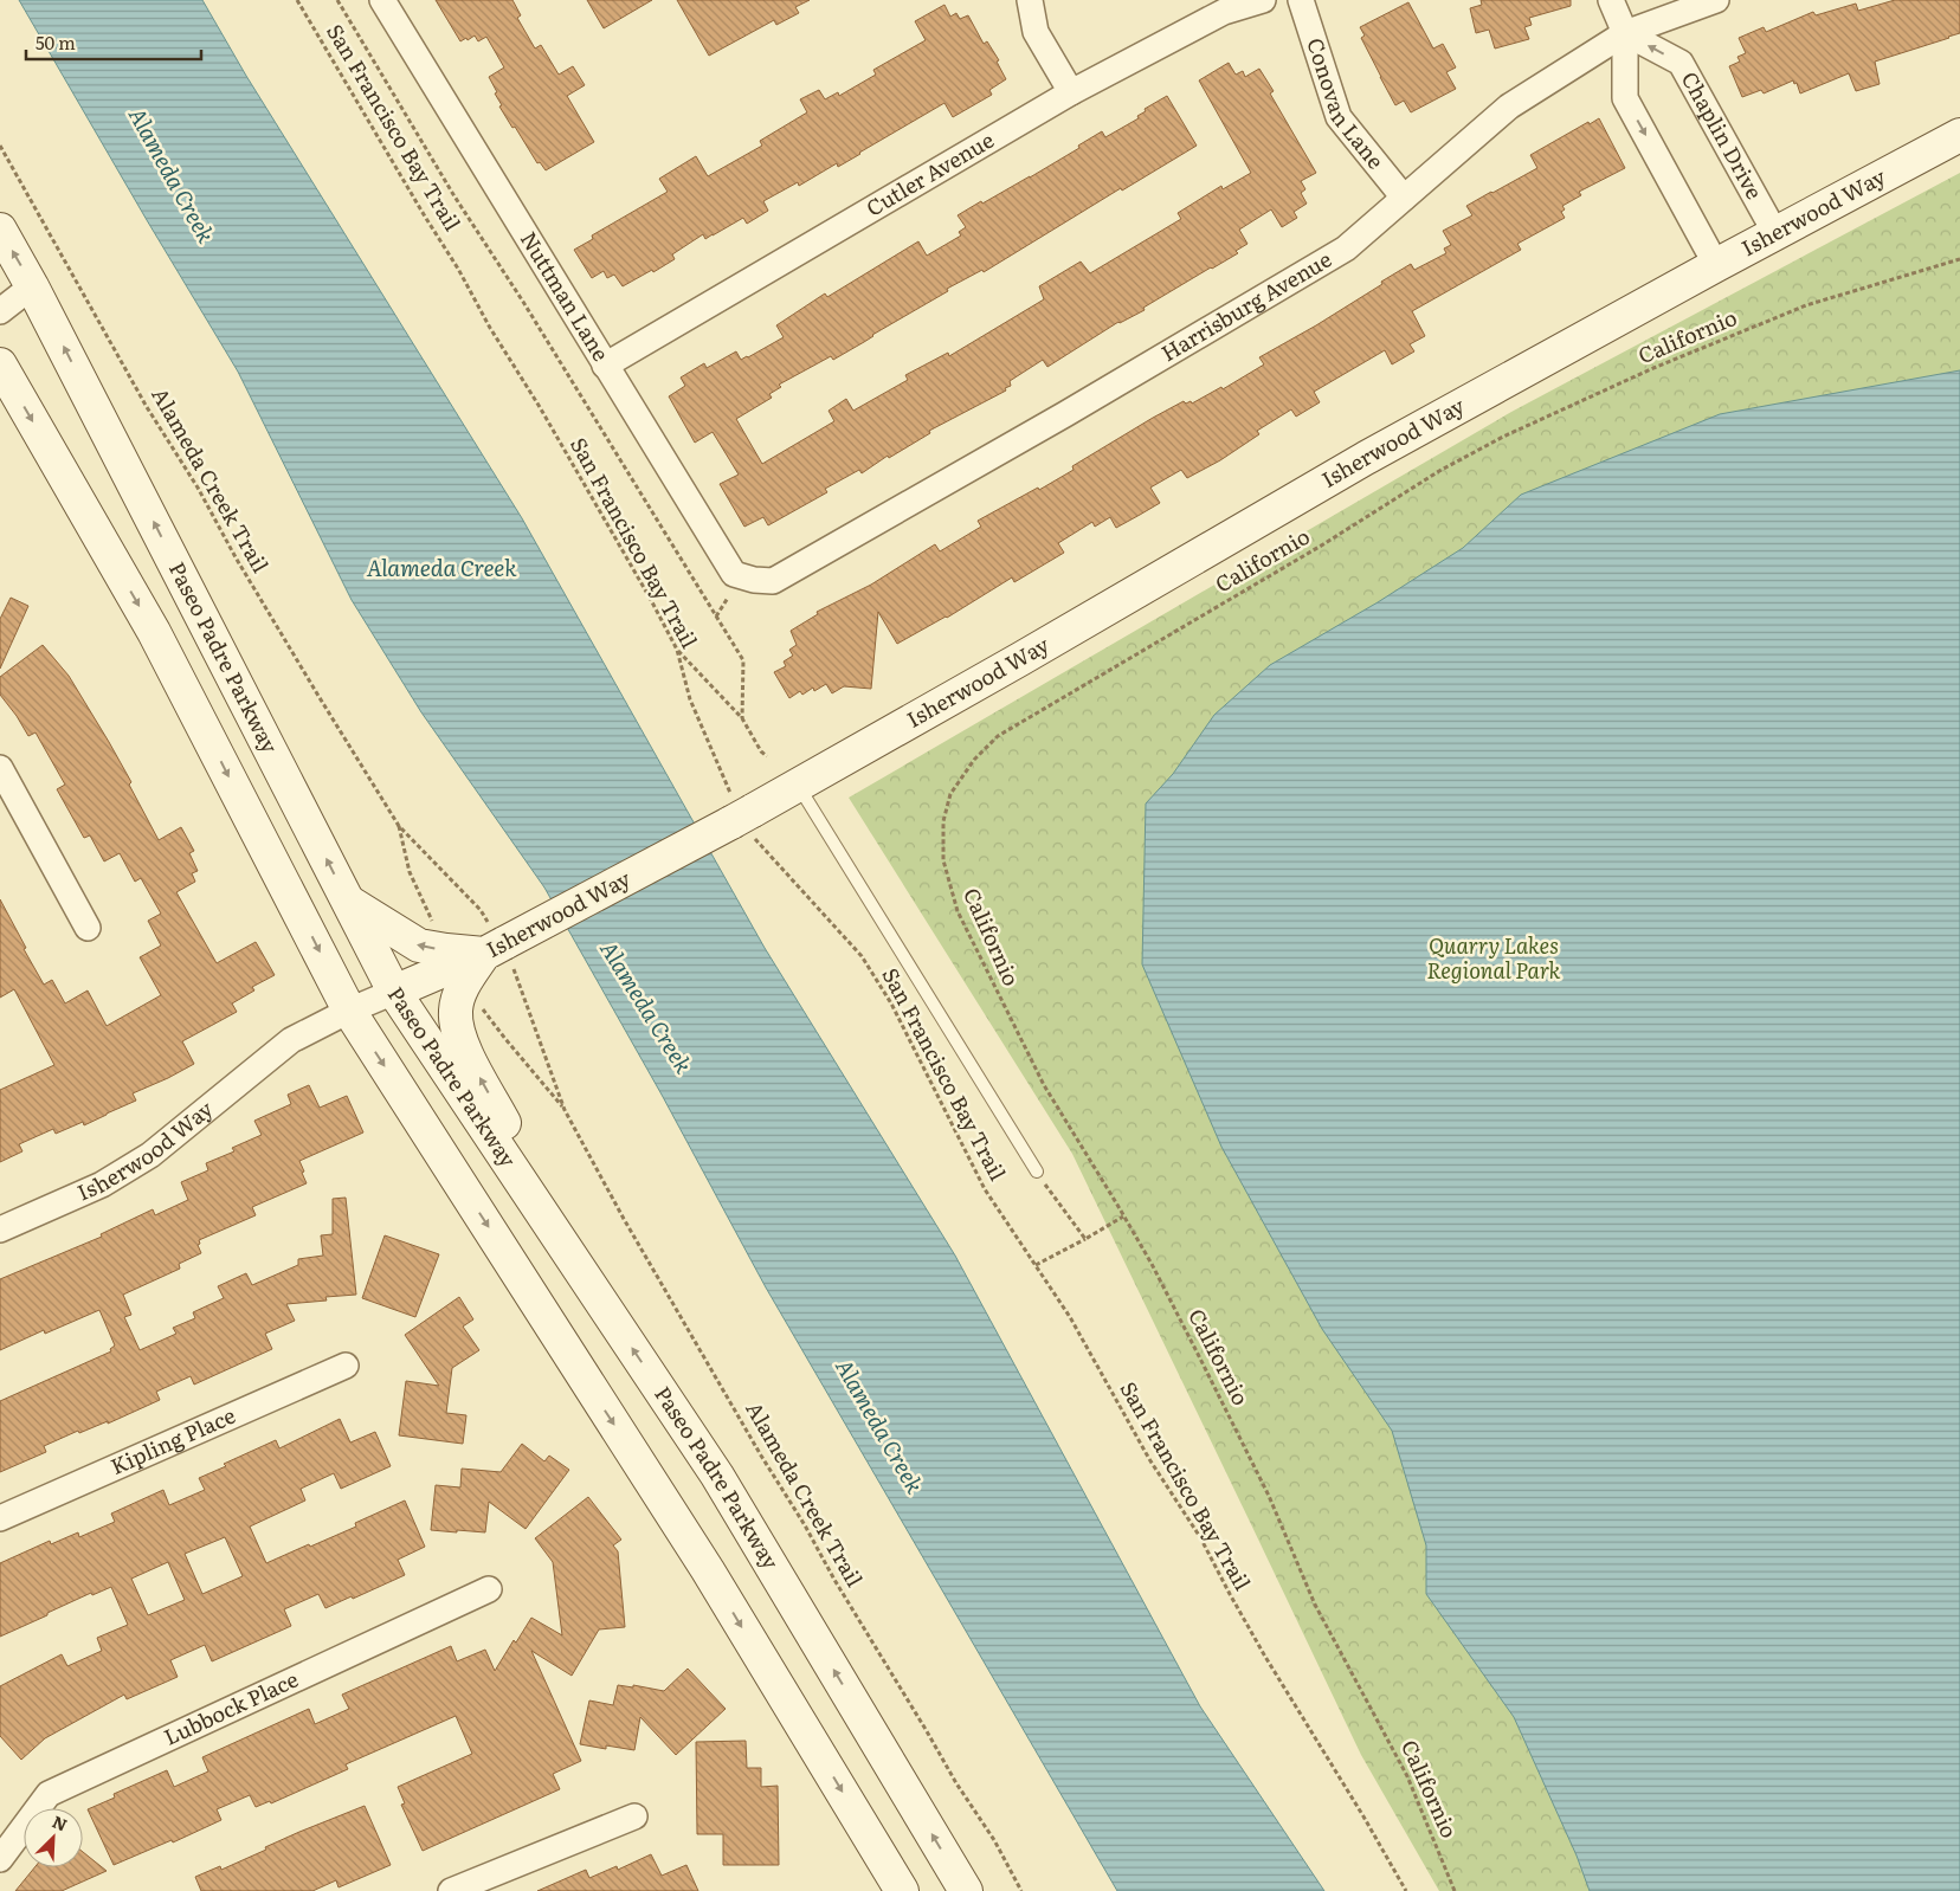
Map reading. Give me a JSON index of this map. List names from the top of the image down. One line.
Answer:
{"streets":{"main road":["Isherwood Way","Paseo Padre Parkway"],"street":["Conovan Lane","Chaplin Drive","Cutler Avenue","Nuttman Lane","Harrisburg Avenue","Kipling Place","Lubbock Place"],"path":["San Francisco Bay Trail","Californio","Alameda Creek Trail"]},"crossings":[["Conovan Lane","Harrisburg Avenue"],["San Francisco Bay Trail","Isherwood Way"],["Chaplin Drive","Isherwood Way"],["Chaplin Drive","Harrisburg Avenue"],["Cutler Avenue","Nuttman Lane"],["Isherwood Way","Paseo Padre Parkway"],["Nuttman Lane","Harrisburg Avenue"]],"water":["Alameda Creek"],"parks":["Quarry Lakes Regional Park"],"scale_bar":"50 m","north":"top right"}
